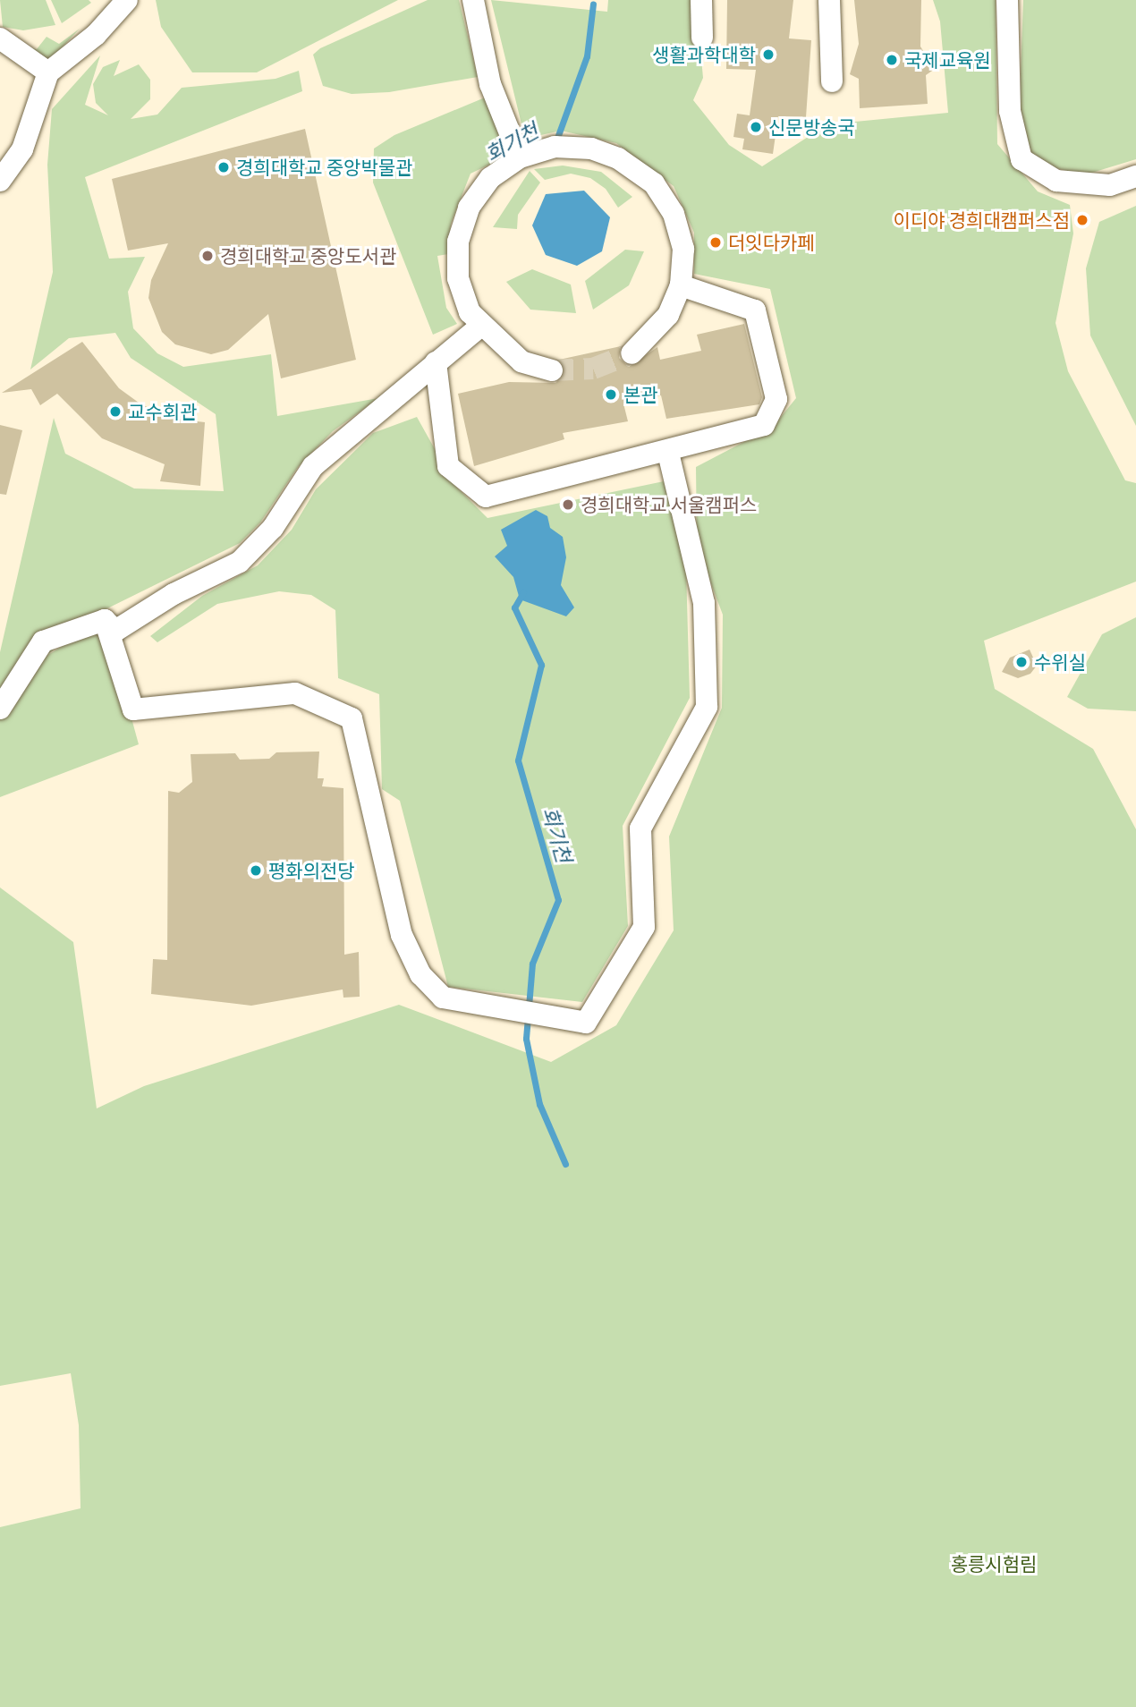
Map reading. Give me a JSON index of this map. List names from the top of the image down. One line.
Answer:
{"water":["회기천"],"parks":["홍릉시험림"],"places":["생활과학대학","국제교육원","신문방송국","경희대학교 중앙박물관","이디야 경희대캠퍼스점","더잇다카페","경희대학교 중앙도서관","본관","교수회관","경희대학교 서울캠퍼스","수위실","평화의전당"]}
